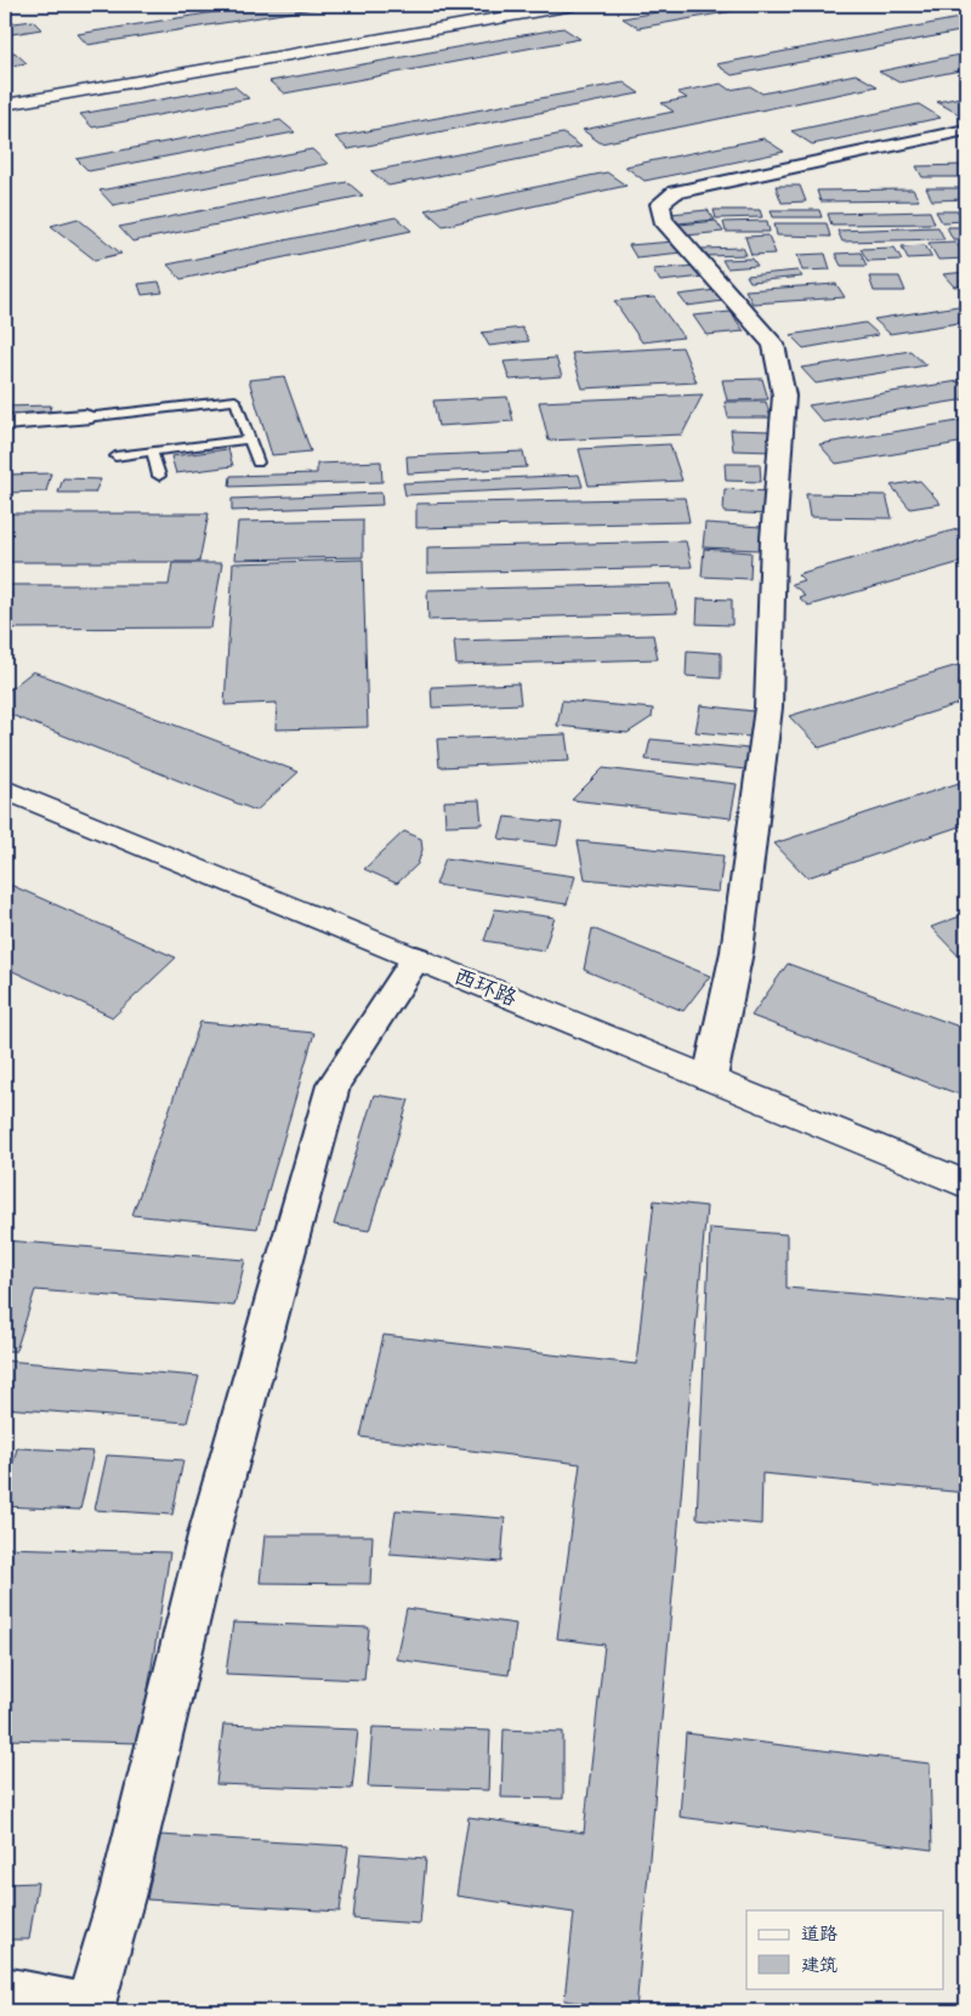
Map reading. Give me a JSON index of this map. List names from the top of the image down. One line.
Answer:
{"streets":{"main road":["西环路"]},"legend":["道路","建筑"]}
